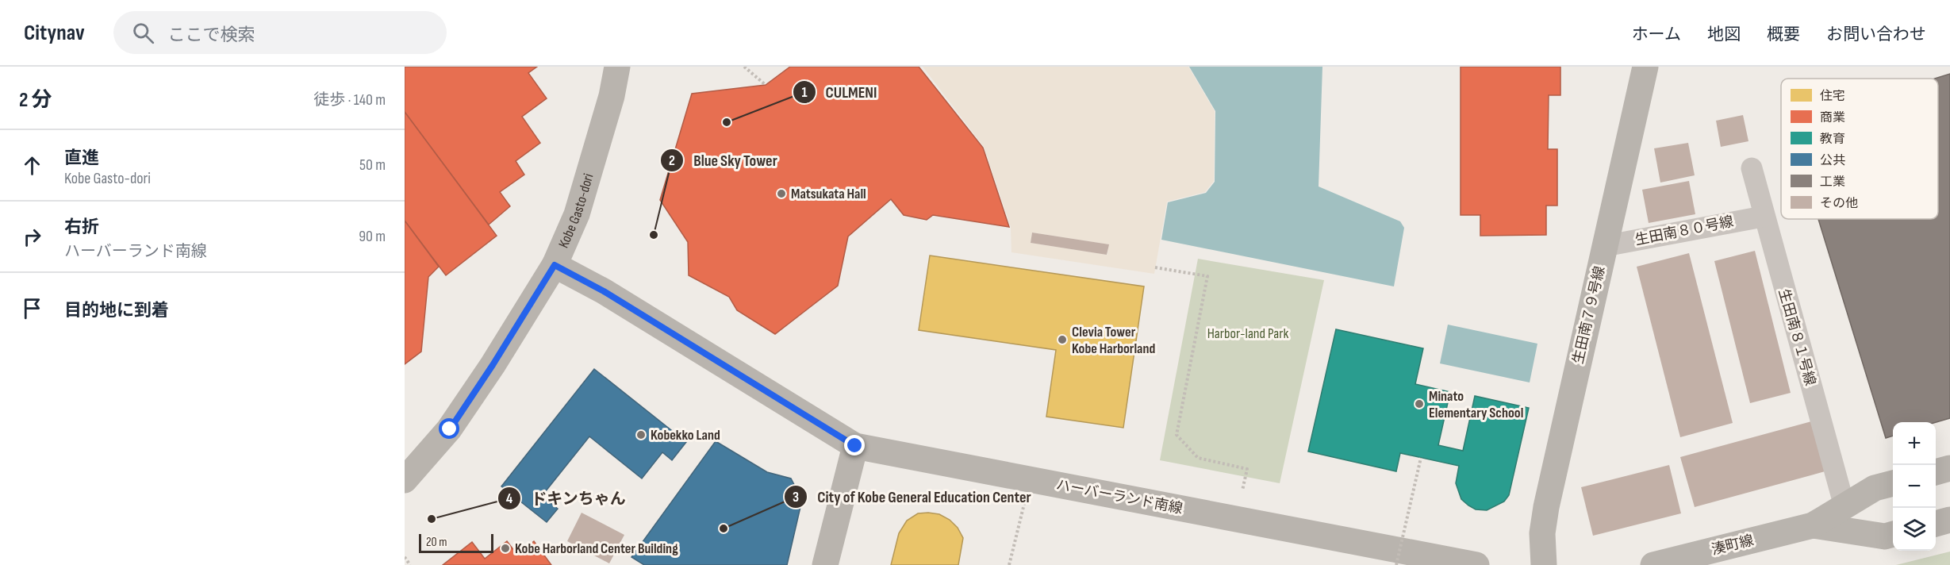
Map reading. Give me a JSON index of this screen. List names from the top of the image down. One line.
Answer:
{"streets":{"street":["Kobe Gasto-dori","生田南８０号線","生田南７９号線","生田南８１号線","ハーバーランド南線","湊町線"]},"crossings":[["Kobe Gasto-dori","ハーバーランド南線"],["生田南８０号線","生田南７９号線"],["生田南８０号線","生田南８１号線"],["生田南８１号線","湊町線"]],"parks":["Harbor-land Park"],"places":["CULMENI","Matsukata Hall","Blue Sky Tower","Clevia Tower Kobe Harborland","Minato Elementary School","Kobekko Land","ドキンちゃん","City of Kobe General Education Center","Kobe Harborland Center Building"],"legend":["住宅","商業","教育","公共","工業","その他"],"scale_bar":"20 m","page":{"header":"Citynav","search":"ここで検索","nav":["ホーム","地図","概要","お問い合わせ"],"heading":["2 分","徒歩 · 140 m"],"list":[["直進","Kobe Gasto-dori","50 m"],["右折","ハーバーランド南線","90 m"],"目的地に到着"],"map_buttons":["+","−"],"scale":"20 m"}}
